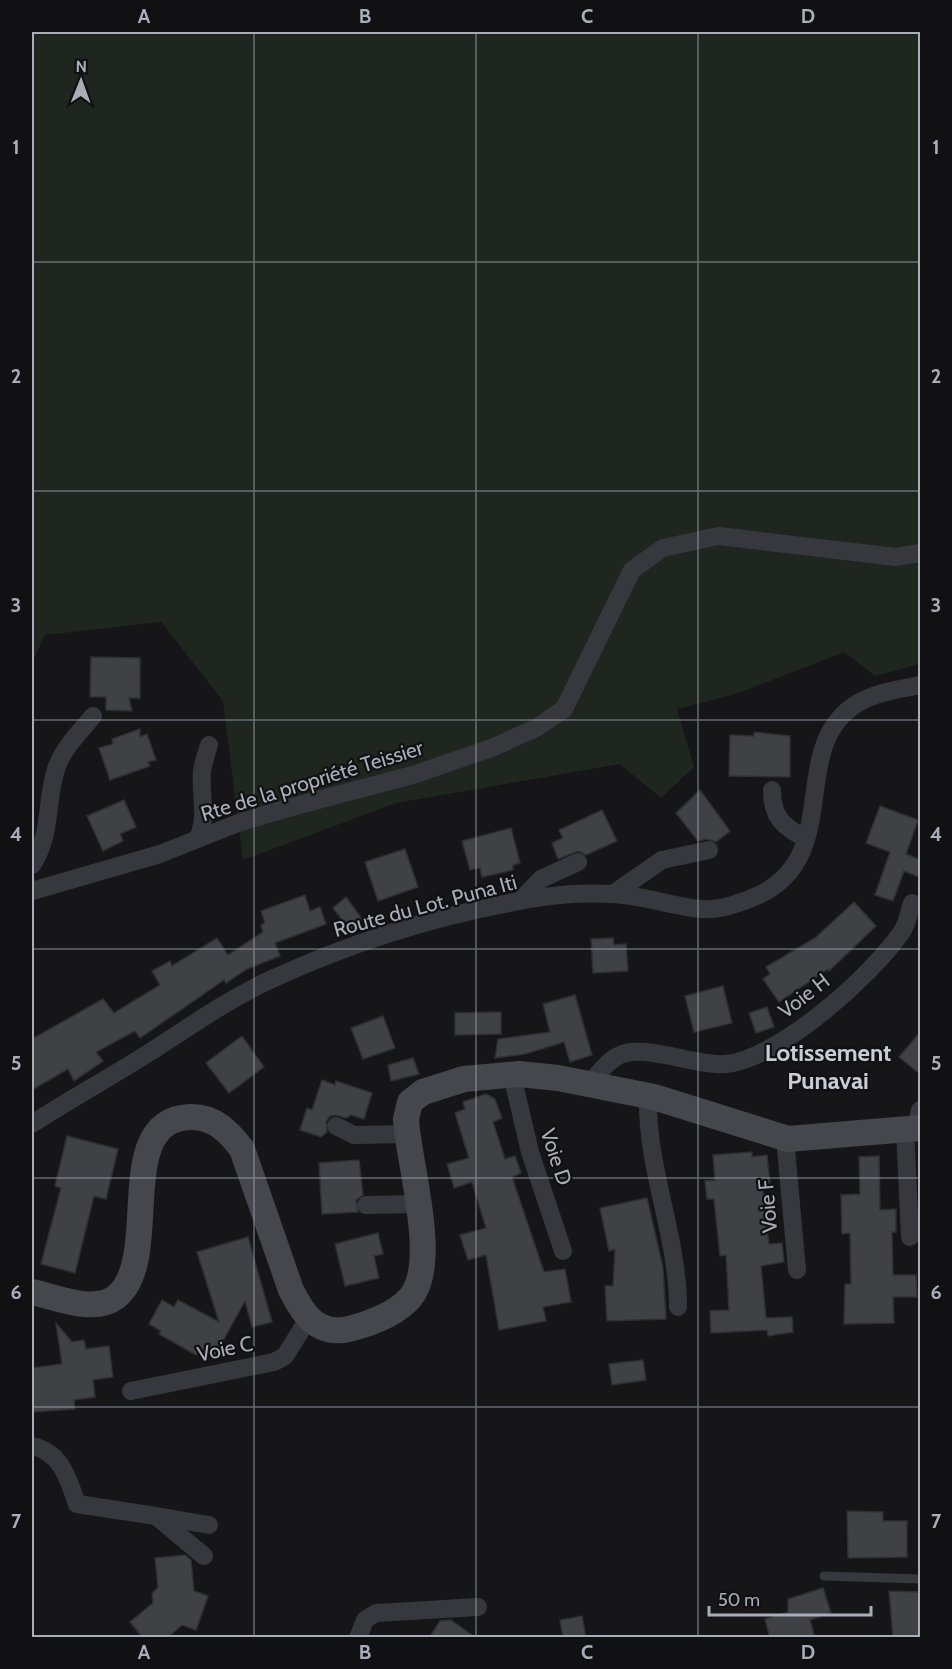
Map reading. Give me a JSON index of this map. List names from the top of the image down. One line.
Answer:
{"streets":{"street":["Rte de la propriété Teissier","Route du Lot. Puna Iti","Voie H","Voie D","Voie F","Voie C"]},"districts":["Lotissement Punavai"],"scale_bar":"50 m","north":"top","grid":{"columns":["A","B","C","D"],"rows":["1","2","3","4","5","6","7"]}}
